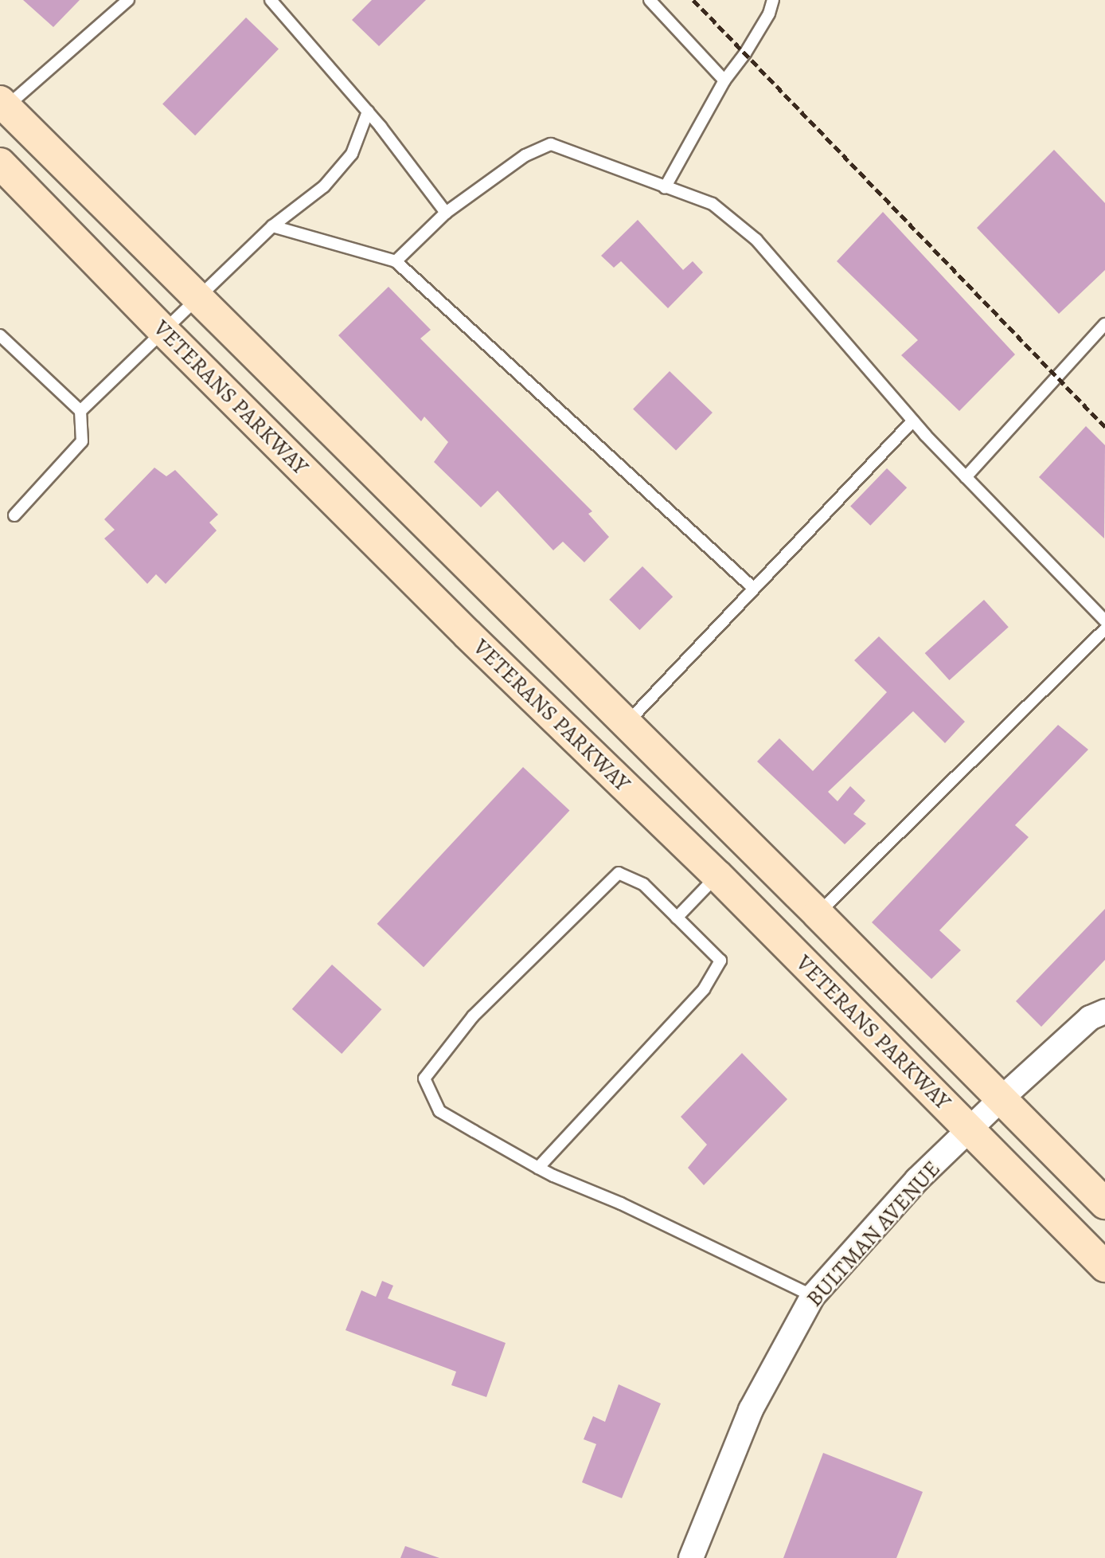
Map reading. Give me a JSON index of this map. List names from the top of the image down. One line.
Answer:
{"streets":{"main road":["VETERANS PARKWAY"],"street":["BULTMAN AVENUE"]},"crossings":[["VETERANS PARKWAY","BULTMAN AVENUE"]]}
